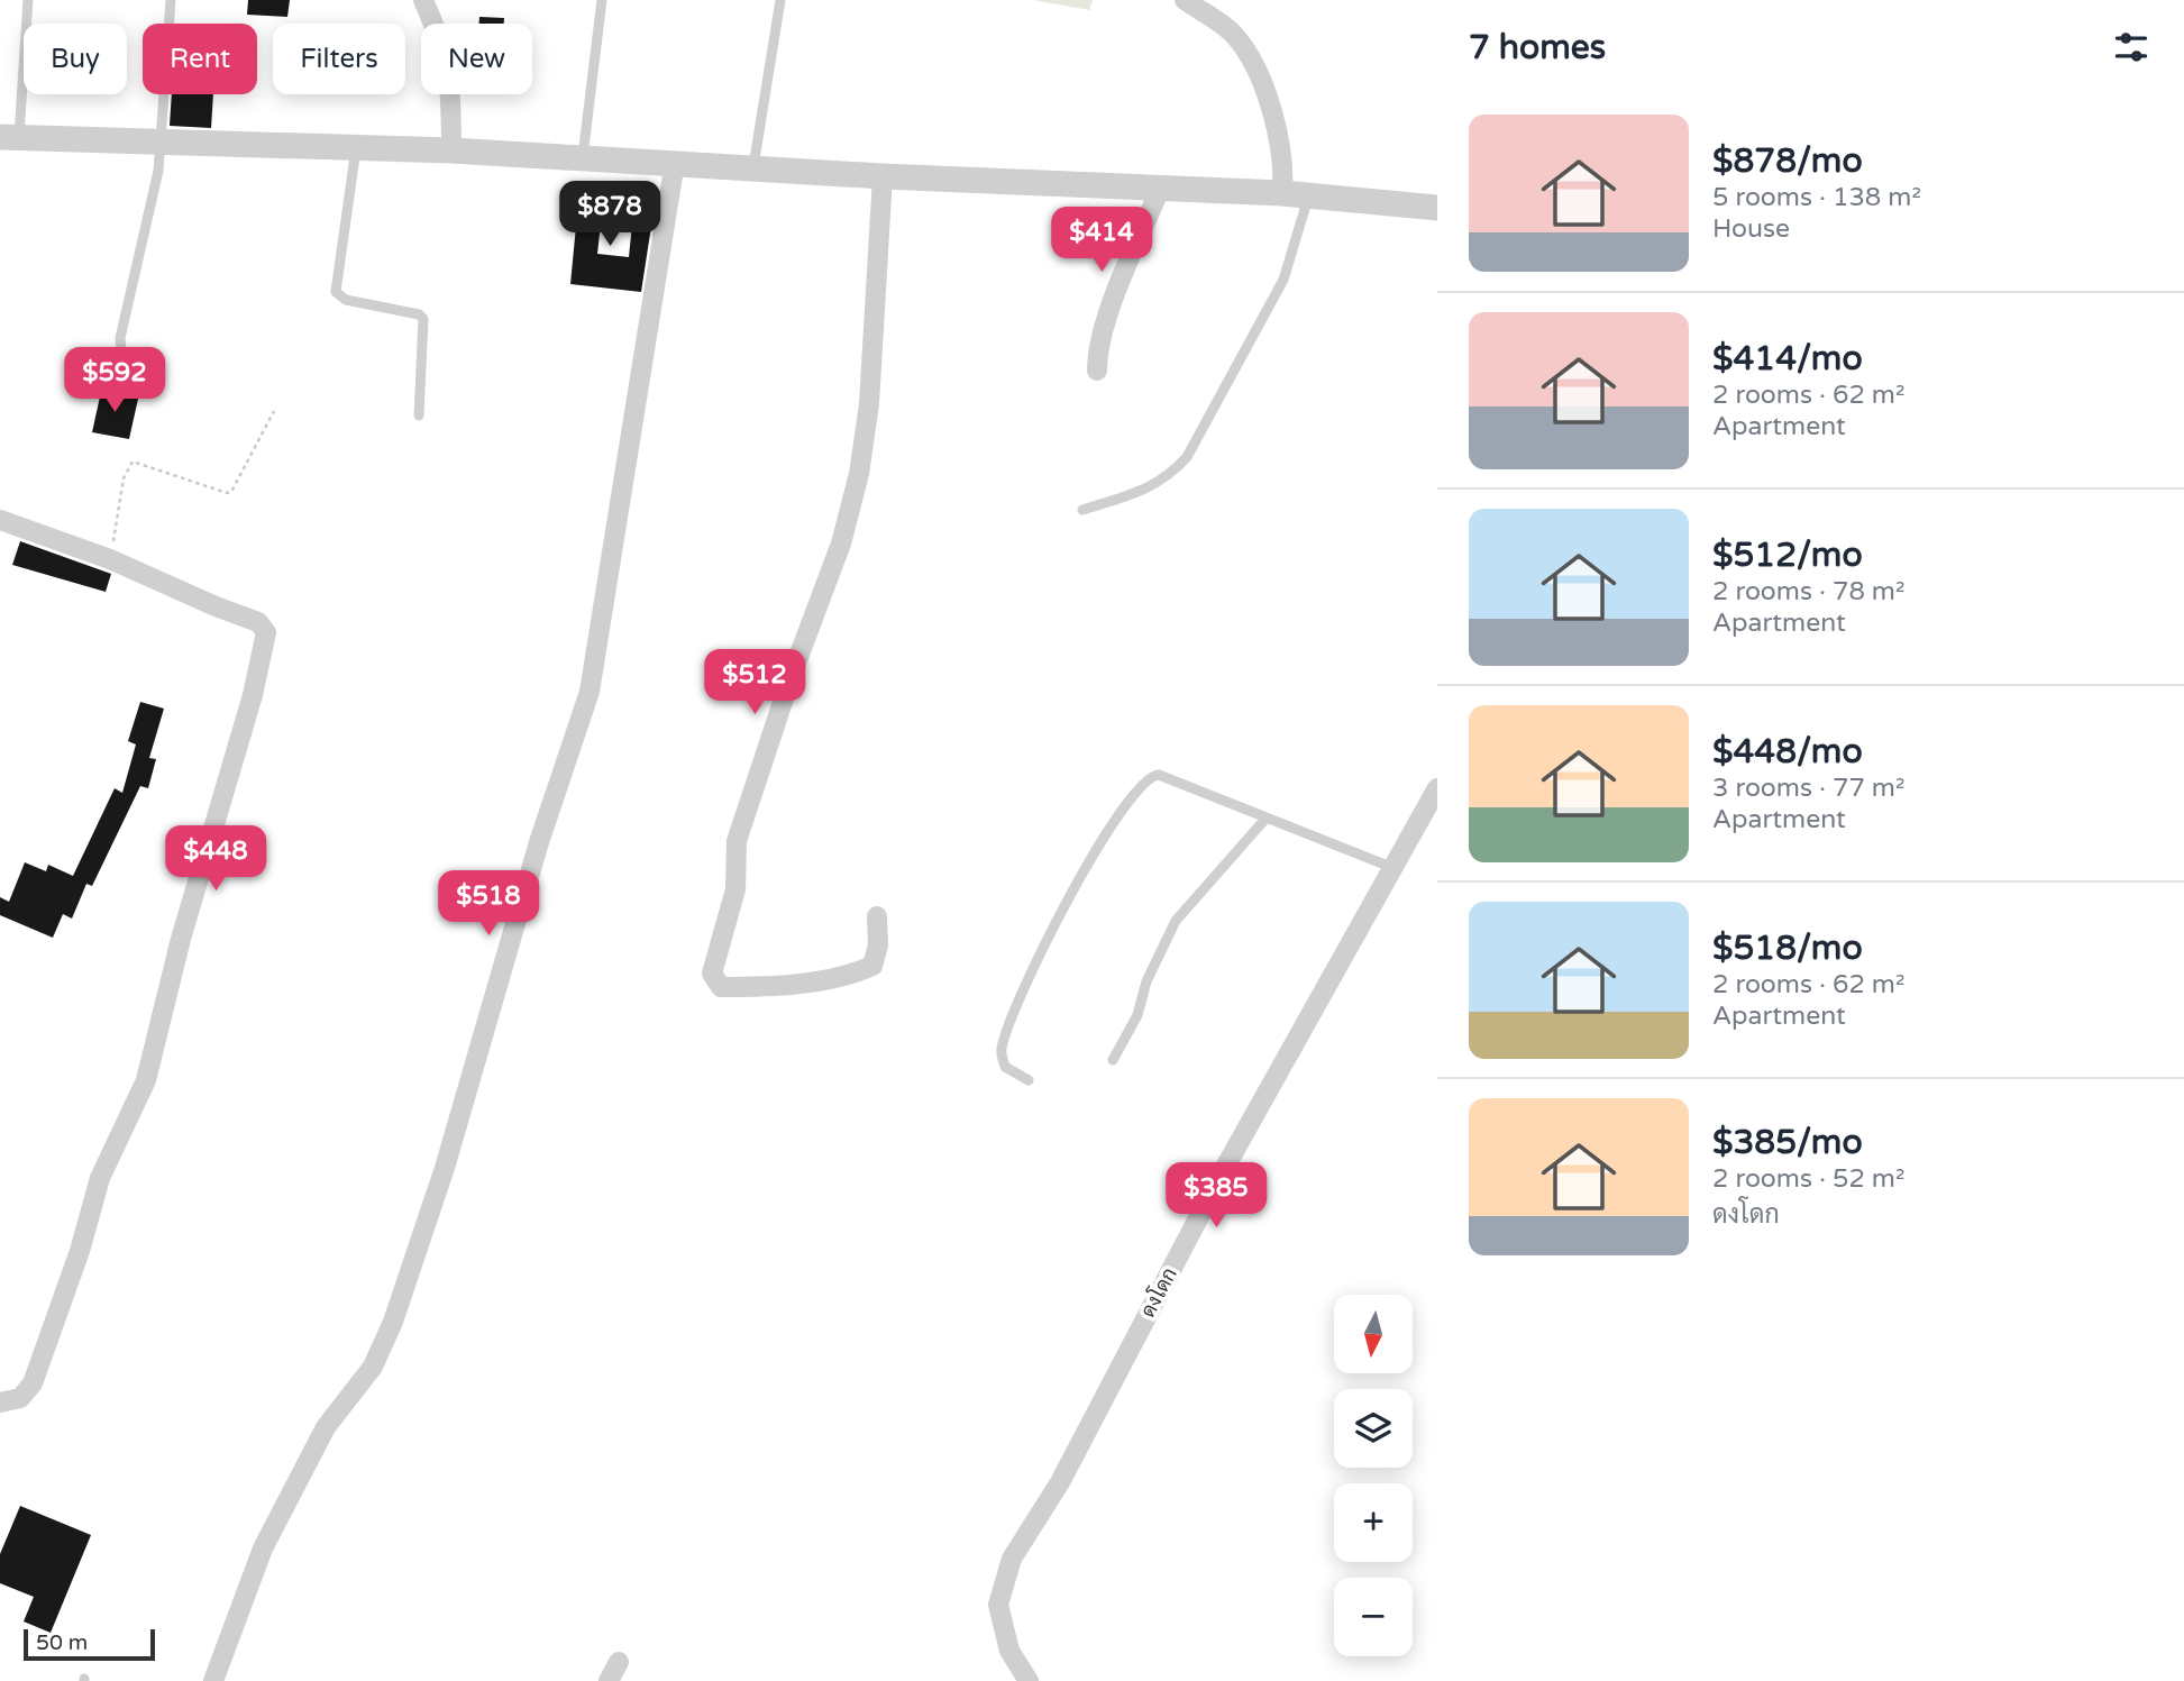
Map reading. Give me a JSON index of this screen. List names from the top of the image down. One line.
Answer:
{"streets":{"street":["ดงโดก"]},"scale_bar":"50 m","north":"bottom","page":{"heading":"7 homes","chip":["Buy","Rent","Filters","New"],"list":[{"name":"$878/mo","note":"5 rooms · 138 m² · House"},{"name":"$414/mo","note":"2 rooms · 62 m² · Apartment"},{"name":"$512/mo","note":"2 rooms · 78 m² · Apartment"},{"name":"$448/mo","note":"3 rooms · 77 m² · Apartment"},{"name":"$518/mo","note":"2 rooms · 62 m² · Apartment"},{"name":"$385/mo","note":"2 rooms · 52 m² · ดงโดก"}],"price":["$878","$414","$592","$512","$448","$518","$385"],"map_buttons":["+","−"],"scale":"50 m"}}
